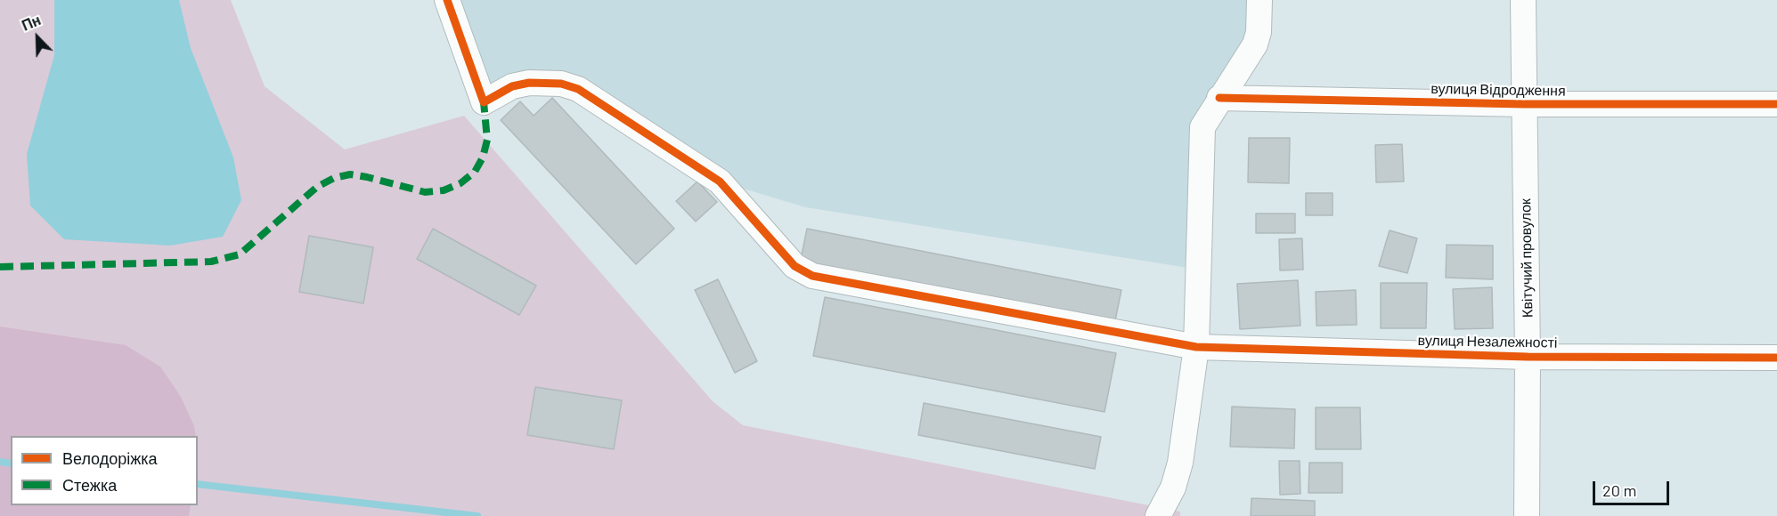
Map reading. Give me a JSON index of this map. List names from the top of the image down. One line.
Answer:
{"streets":{"street":["вулиця Відродження","Квітучий провулок","вулиця Незалежності"]},"crossings":[["вулиця Відродження","Квітучий провулок"],["Квітучий провулок","вулиця Незалежності"]],"legend":["Велодоріжка","Стежка"],"scale_bar":"20 m","north":"top left"}
